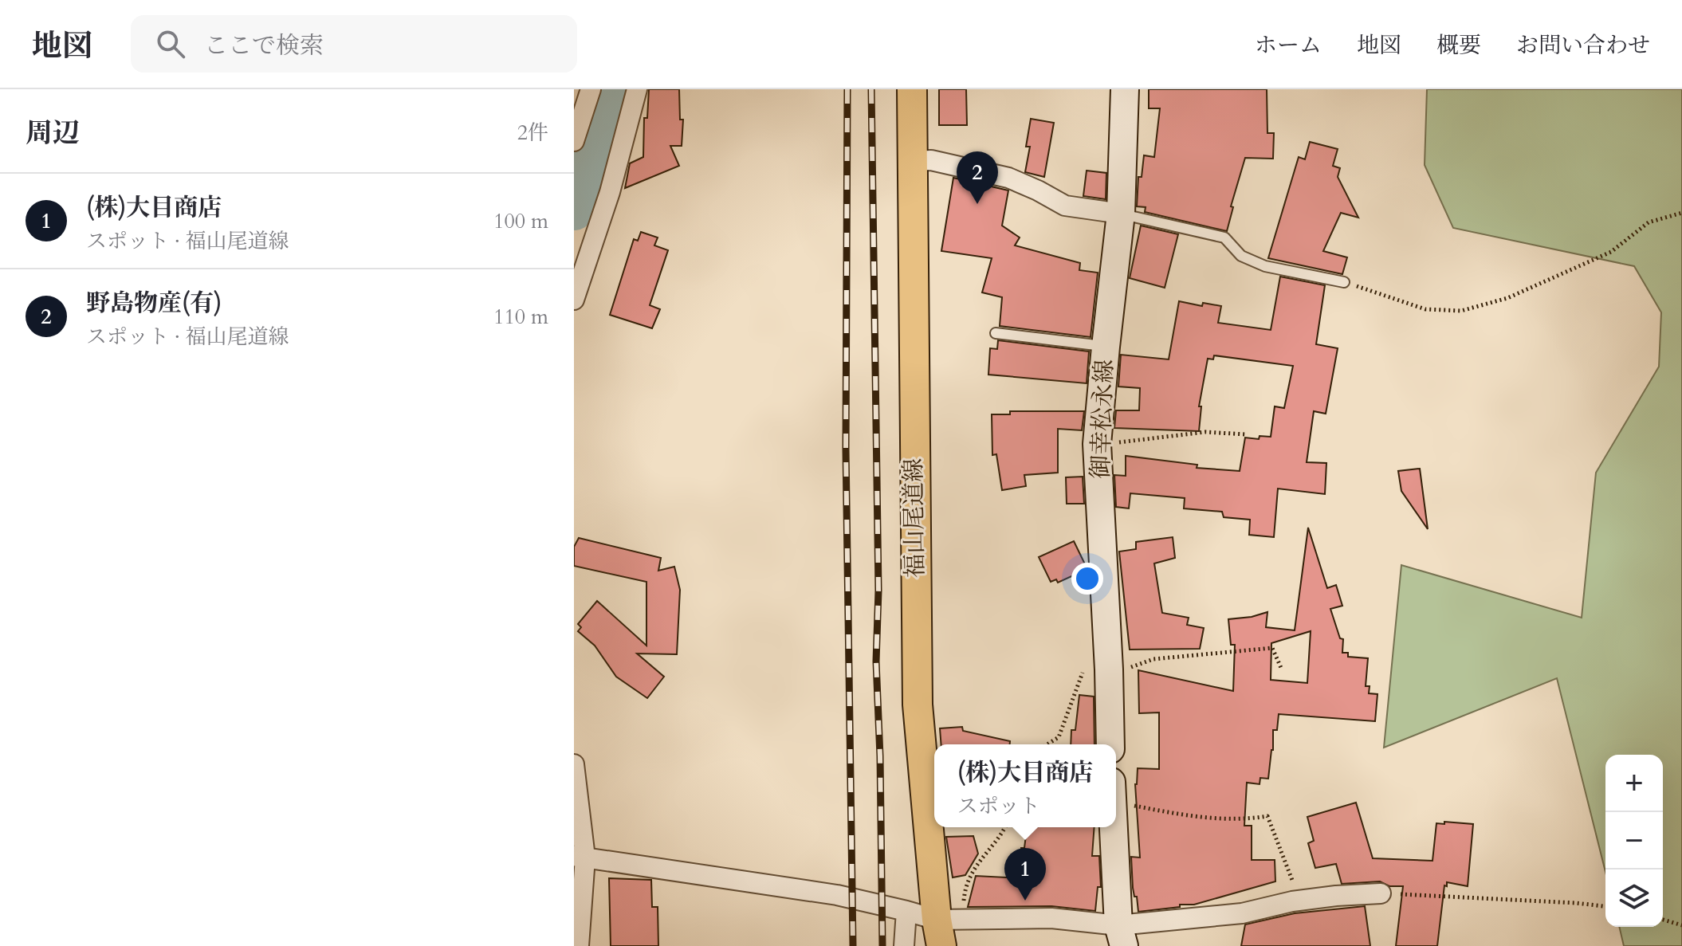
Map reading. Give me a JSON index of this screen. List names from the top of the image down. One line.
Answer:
{"streets":{"main road":["御幸松永線","福山尾道線"]},"page":{"header":"地図","search":"ここで検索","nav":["ホーム","地図","概要","お問い合わせ"],"heading":["周辺","2件"],"pins":["2","1"],"list":[{"mark":"1","name":"(株)大目商店","note":"スポット · 福山尾道線","value":"100 m"},{"mark":"2","name":"野島物産(有)","note":"スポット · 福山尾道線","value":"110 m"}],"popup":["(株)大目商店","スポット"],"map_buttons":["+","−"]}}
